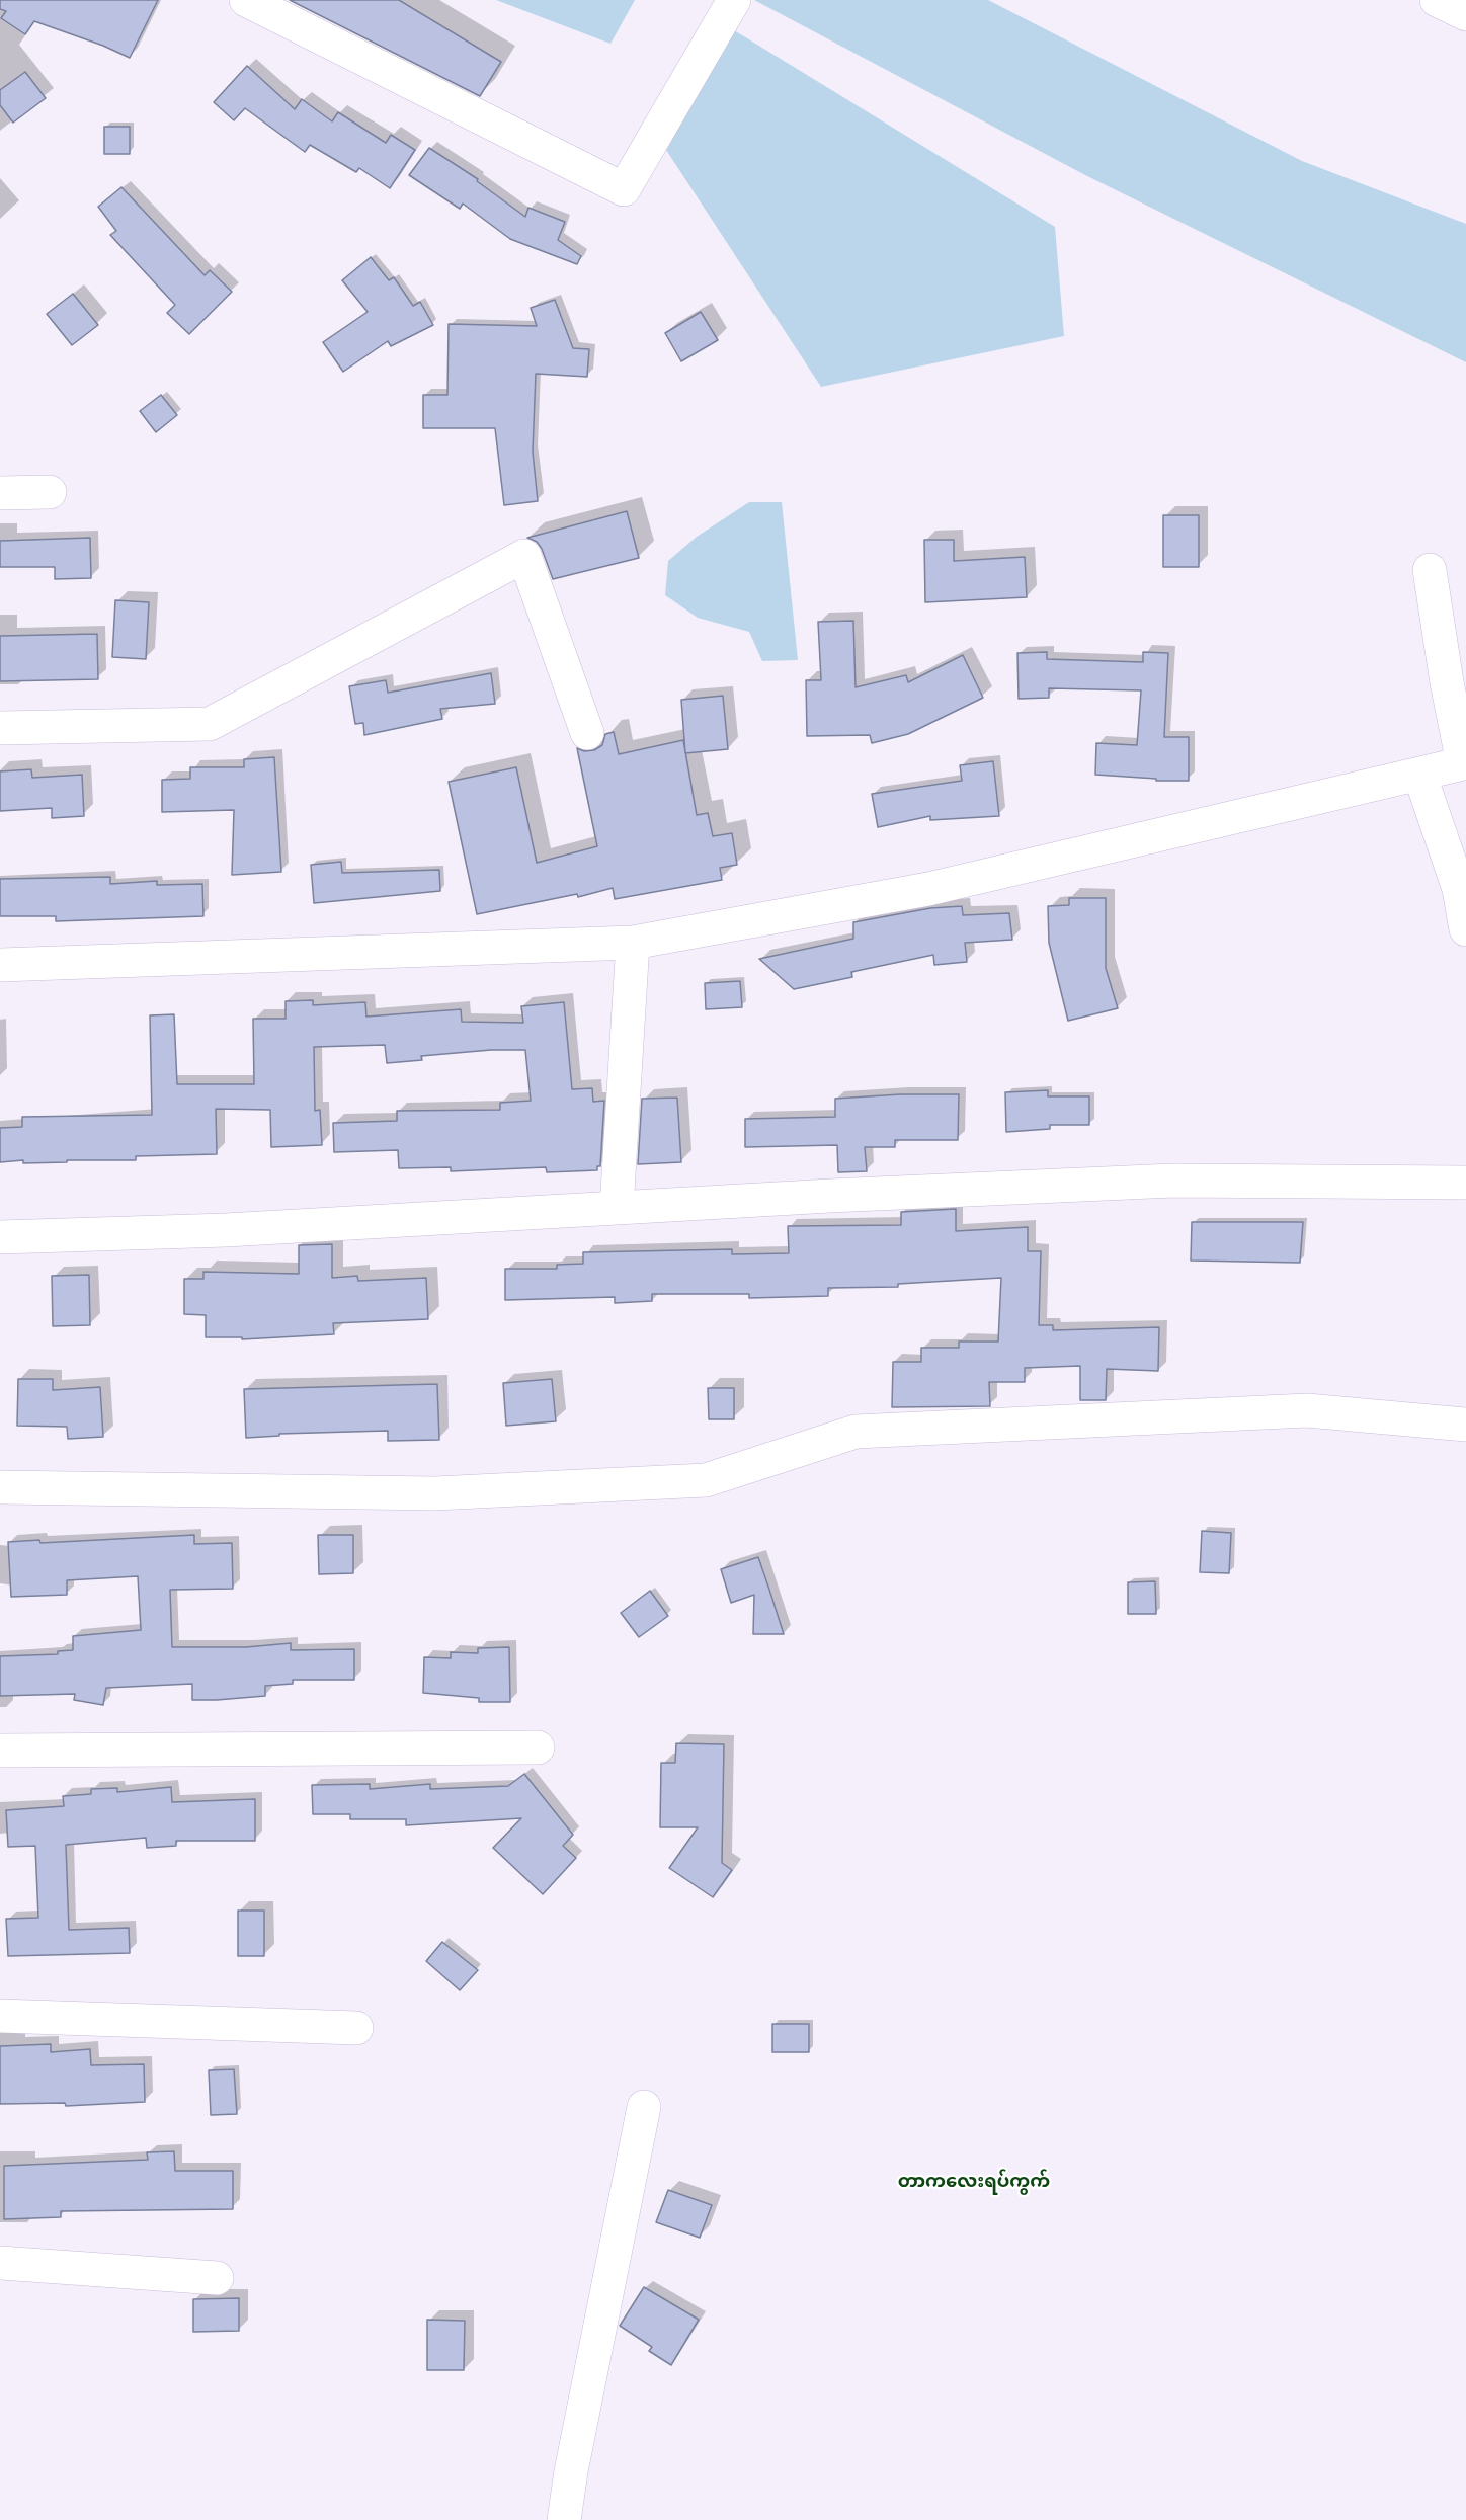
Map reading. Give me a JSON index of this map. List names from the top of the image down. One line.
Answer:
{"districts":["တာကလေးရပ်ကွက်"]}
